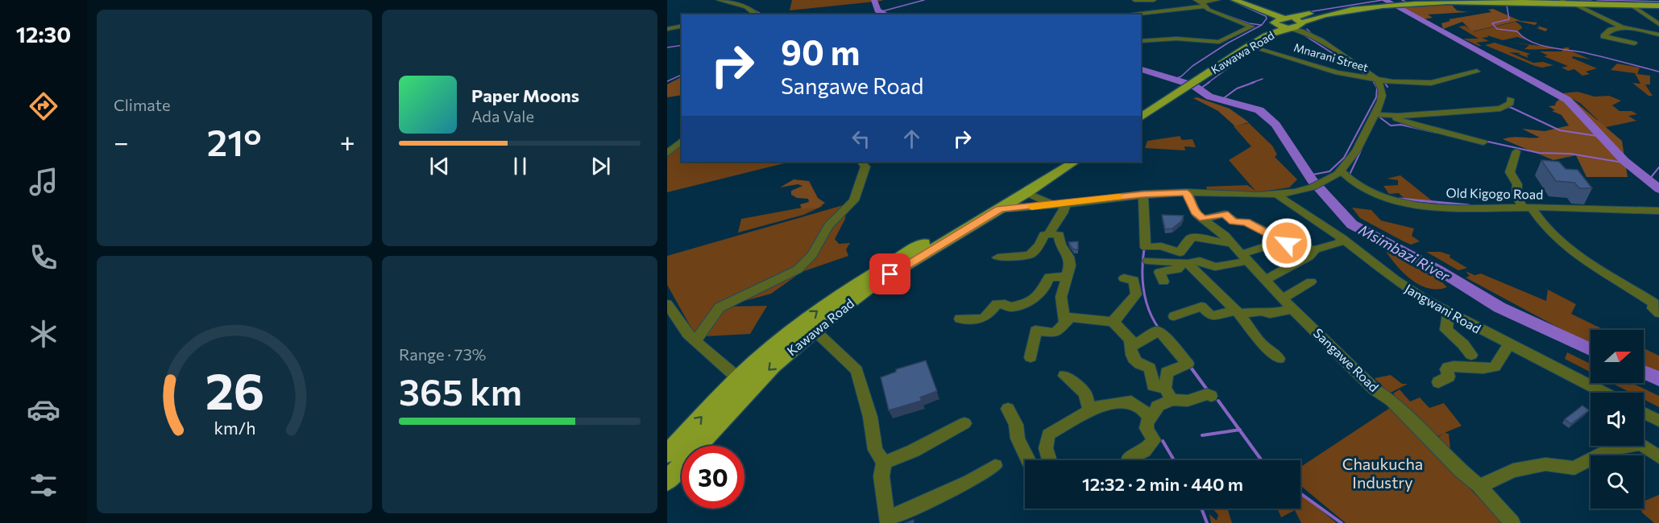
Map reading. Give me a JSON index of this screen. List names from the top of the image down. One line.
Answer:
{"streets":{"main road":["Kawawa Road"],"street":["Mnarani Street","Old Kigogo Road","Jangwani Road","Sangawe Road"]},"crossings":[["Kawawa Road","Mnarani Street"]],"water":["Msimbazi River"],"parks":["Chaukucha Industry"],"north":"right","page":{"tabs":"12:30","tile":["Climate",["Range · 73%","365 km"]],"turn":["90 m","Sangawe Road"],"song":["Paper Moons","Ada Vale"],"heat":["−","21°","+"],"limit":"30","trip":"12:32 · 2 min · 440 m","gauge":["26","km/h"]}}
